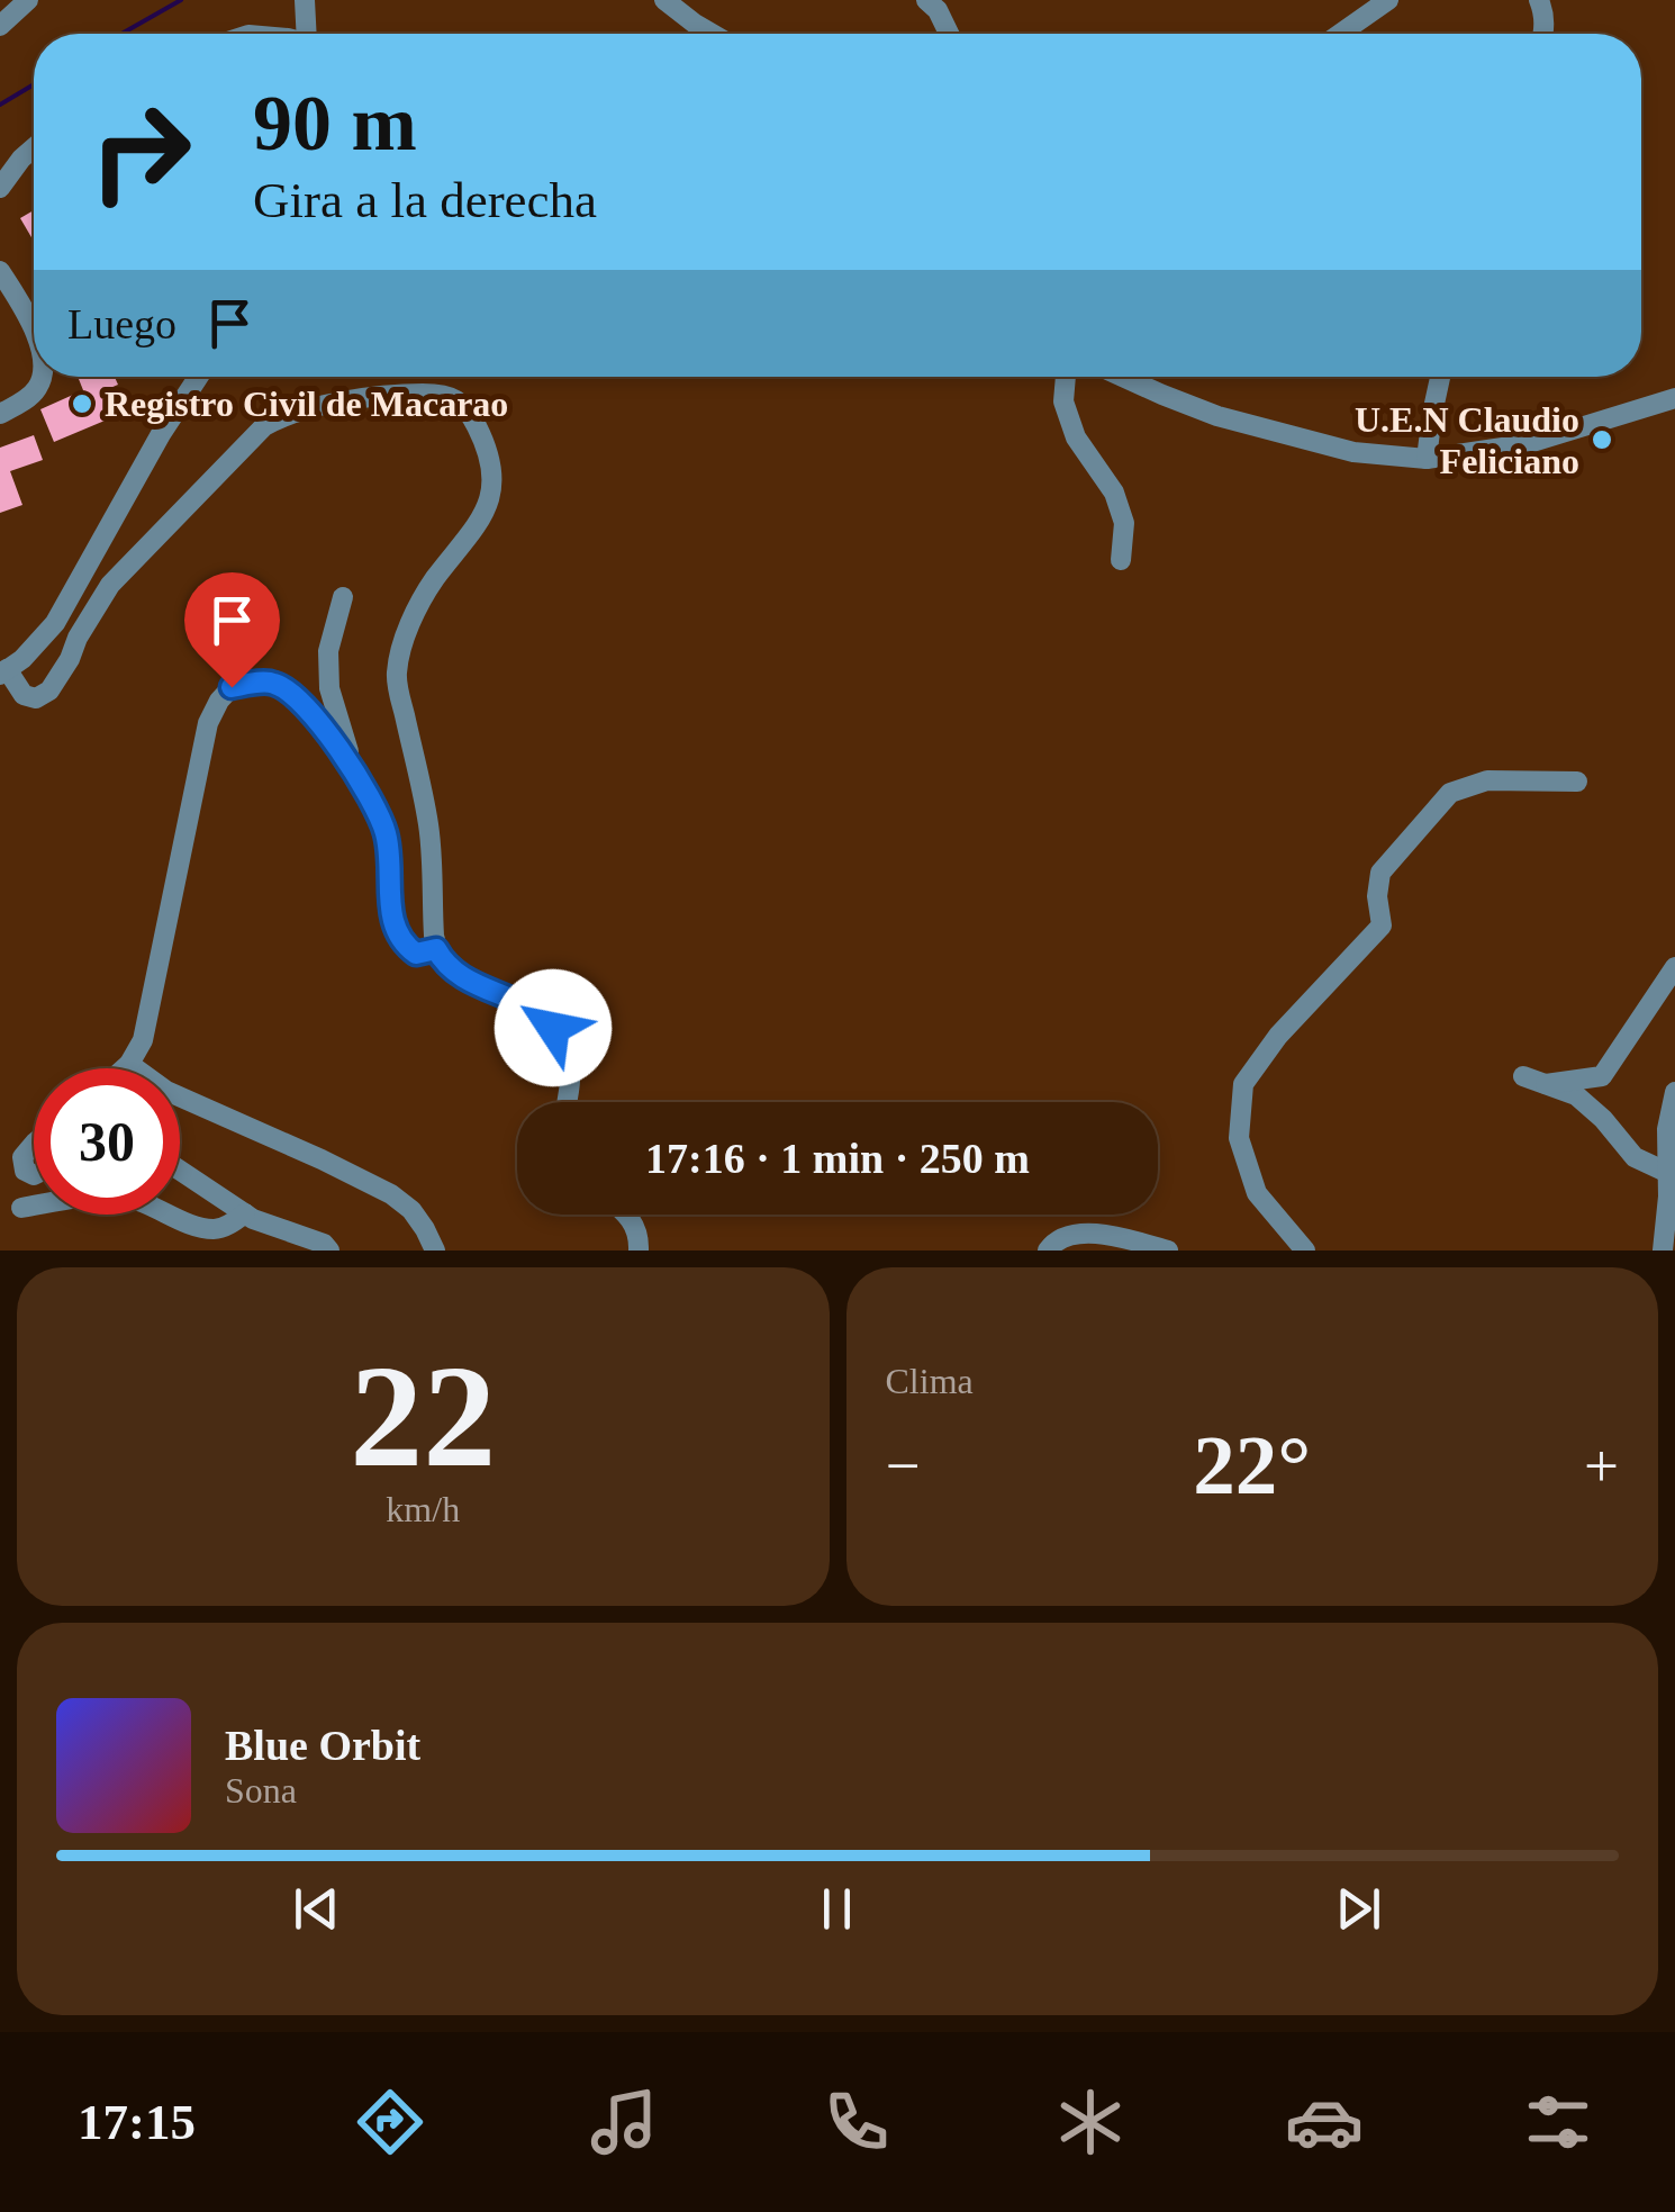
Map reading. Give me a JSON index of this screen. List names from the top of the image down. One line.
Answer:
{"places":["Registro Civil de Macarao","U.E.N Claudio Feliciano"],"page":{"turn":["90 m","Gira a la derecha"],"then":"Luego","limit":"30","trip":"17:16 · 1 min · 250 m","tile":[["22","km/h"],"Clima"],"heat":["−","22°","+"],"song":["Blue Orbit","Sona"],"tabs":"17:15"}}
